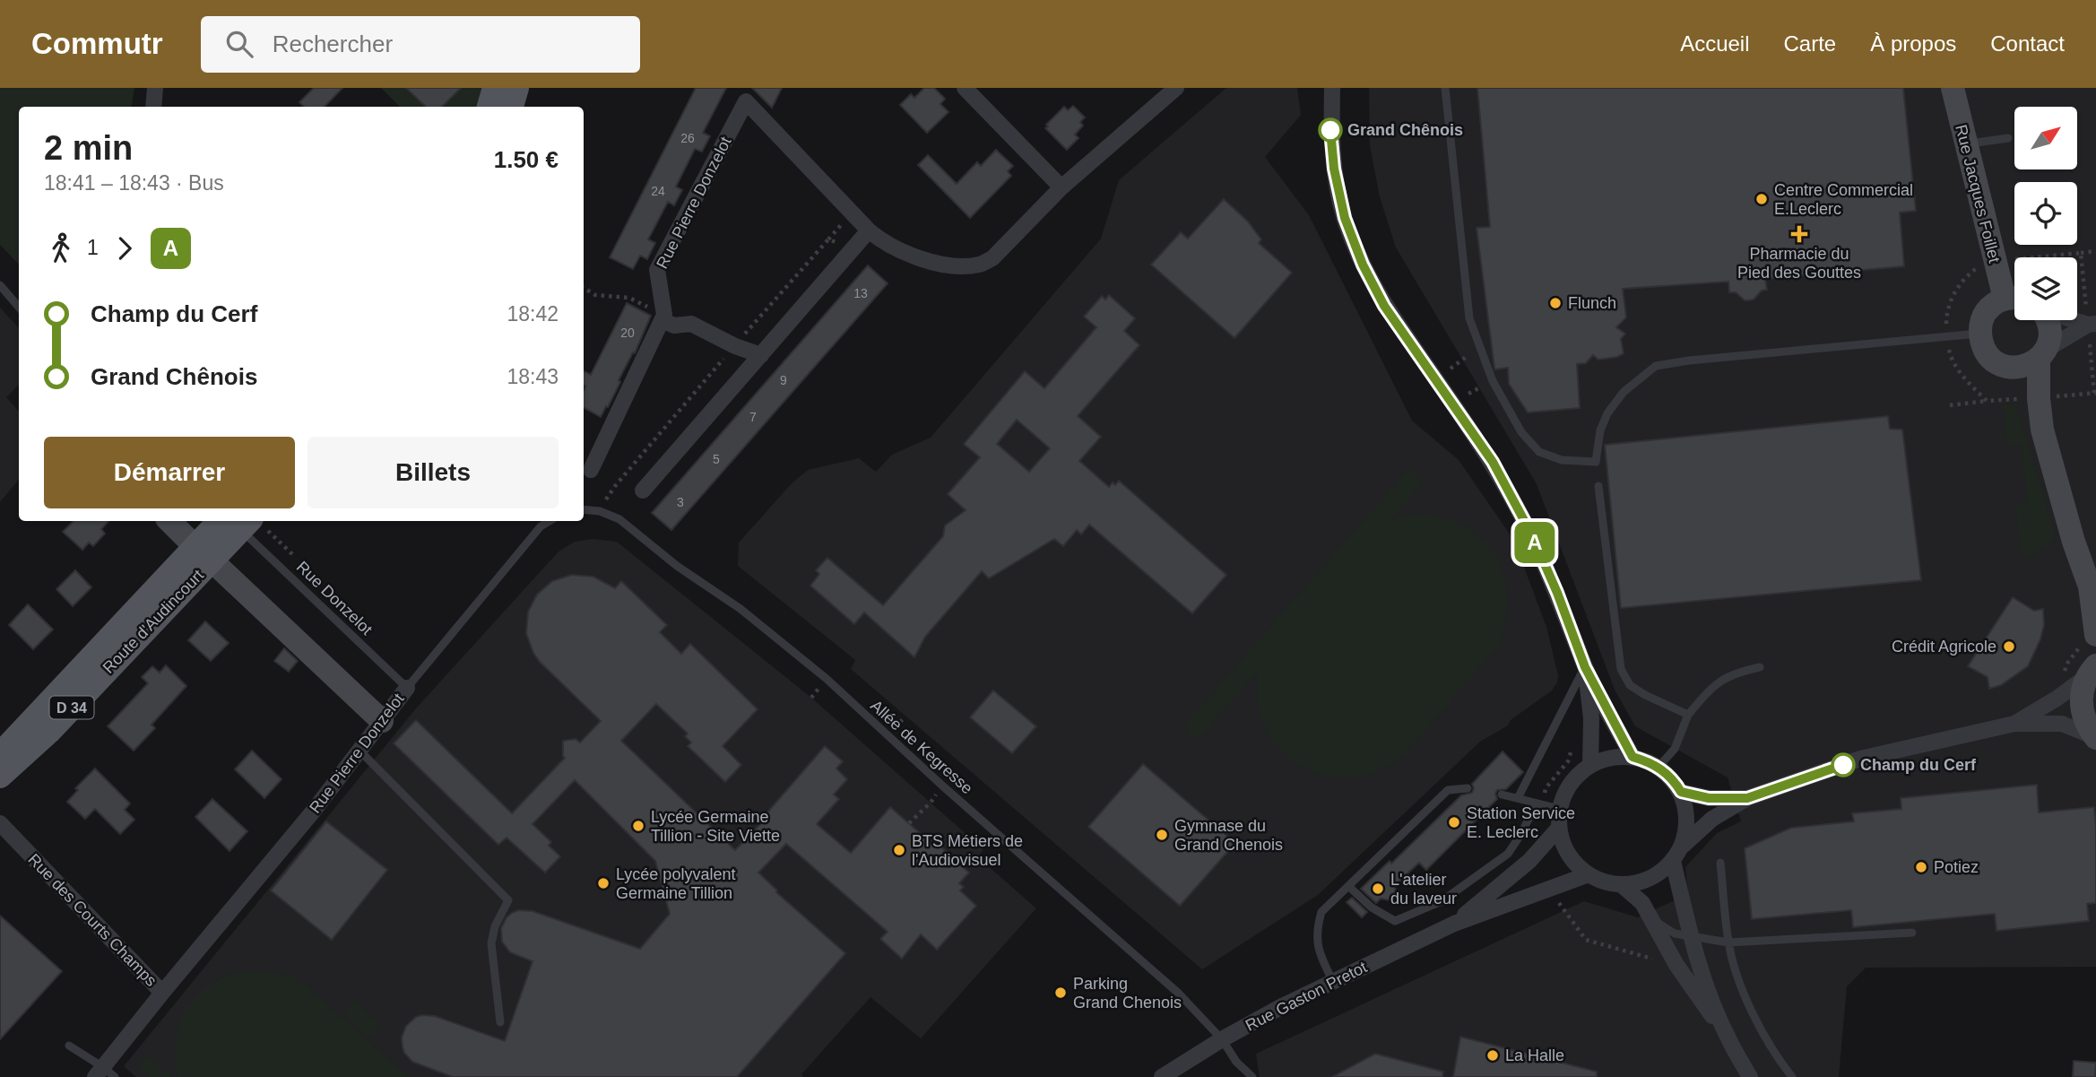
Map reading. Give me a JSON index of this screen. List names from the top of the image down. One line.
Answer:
{"streets":{"main road":["Route d'Audincourt","D 34"],"street":["Rue Jacques Foillet","Rue Pierre Donzelot","Rue des Courts Champs","Rue Gaston Pretot"],"lane":["Rue Donzelot","Allée de Kegresse"]},"crossings":[["Rue Pierre Donzelot","Rue Donzelot"],["Rue Pierre Donzelot","Rue des Courts Champs"],["Rue Donzelot","Route d'Audincourt"],["Allée de Kegresse","Rue Gaston Pretot"]],"places":{"other":["Grand Chênois","Centre Commercial E.Leclerc","Flunch","Crédit Agricole","Champ du Cerf","Station Service E. Leclerc","Lycée Germaine Tillion - Site Viette","Gymnase du Grand Chenois","BTS Métiers de l'Audiovisuel","Potiez","Lycée polyvalent Germaine Tillion","L'atelier du laveur","Parking Grand Chenois","La Halle"],"health":["Pharmacie du Pied des Gouttes"]},"lines":["bus line A"],"house_numbers":["26","24","13","20","9","7","5","3"],"north":"top right","page":{"header":"Commutr","search":"Rechercher","nav":["Accueil","Carte","À propos","Contact"],"on_map":"A","heading":["2 min","18:41 – 18:43 · Bus","1.50 €"],"legs":["1","A"],"list":[{"name":"Champ du Cerf","value":"18:42"},{"name":"Grand Chênois","value":"18:43"}],"buttons":["Démarrer","Billets"]}}
